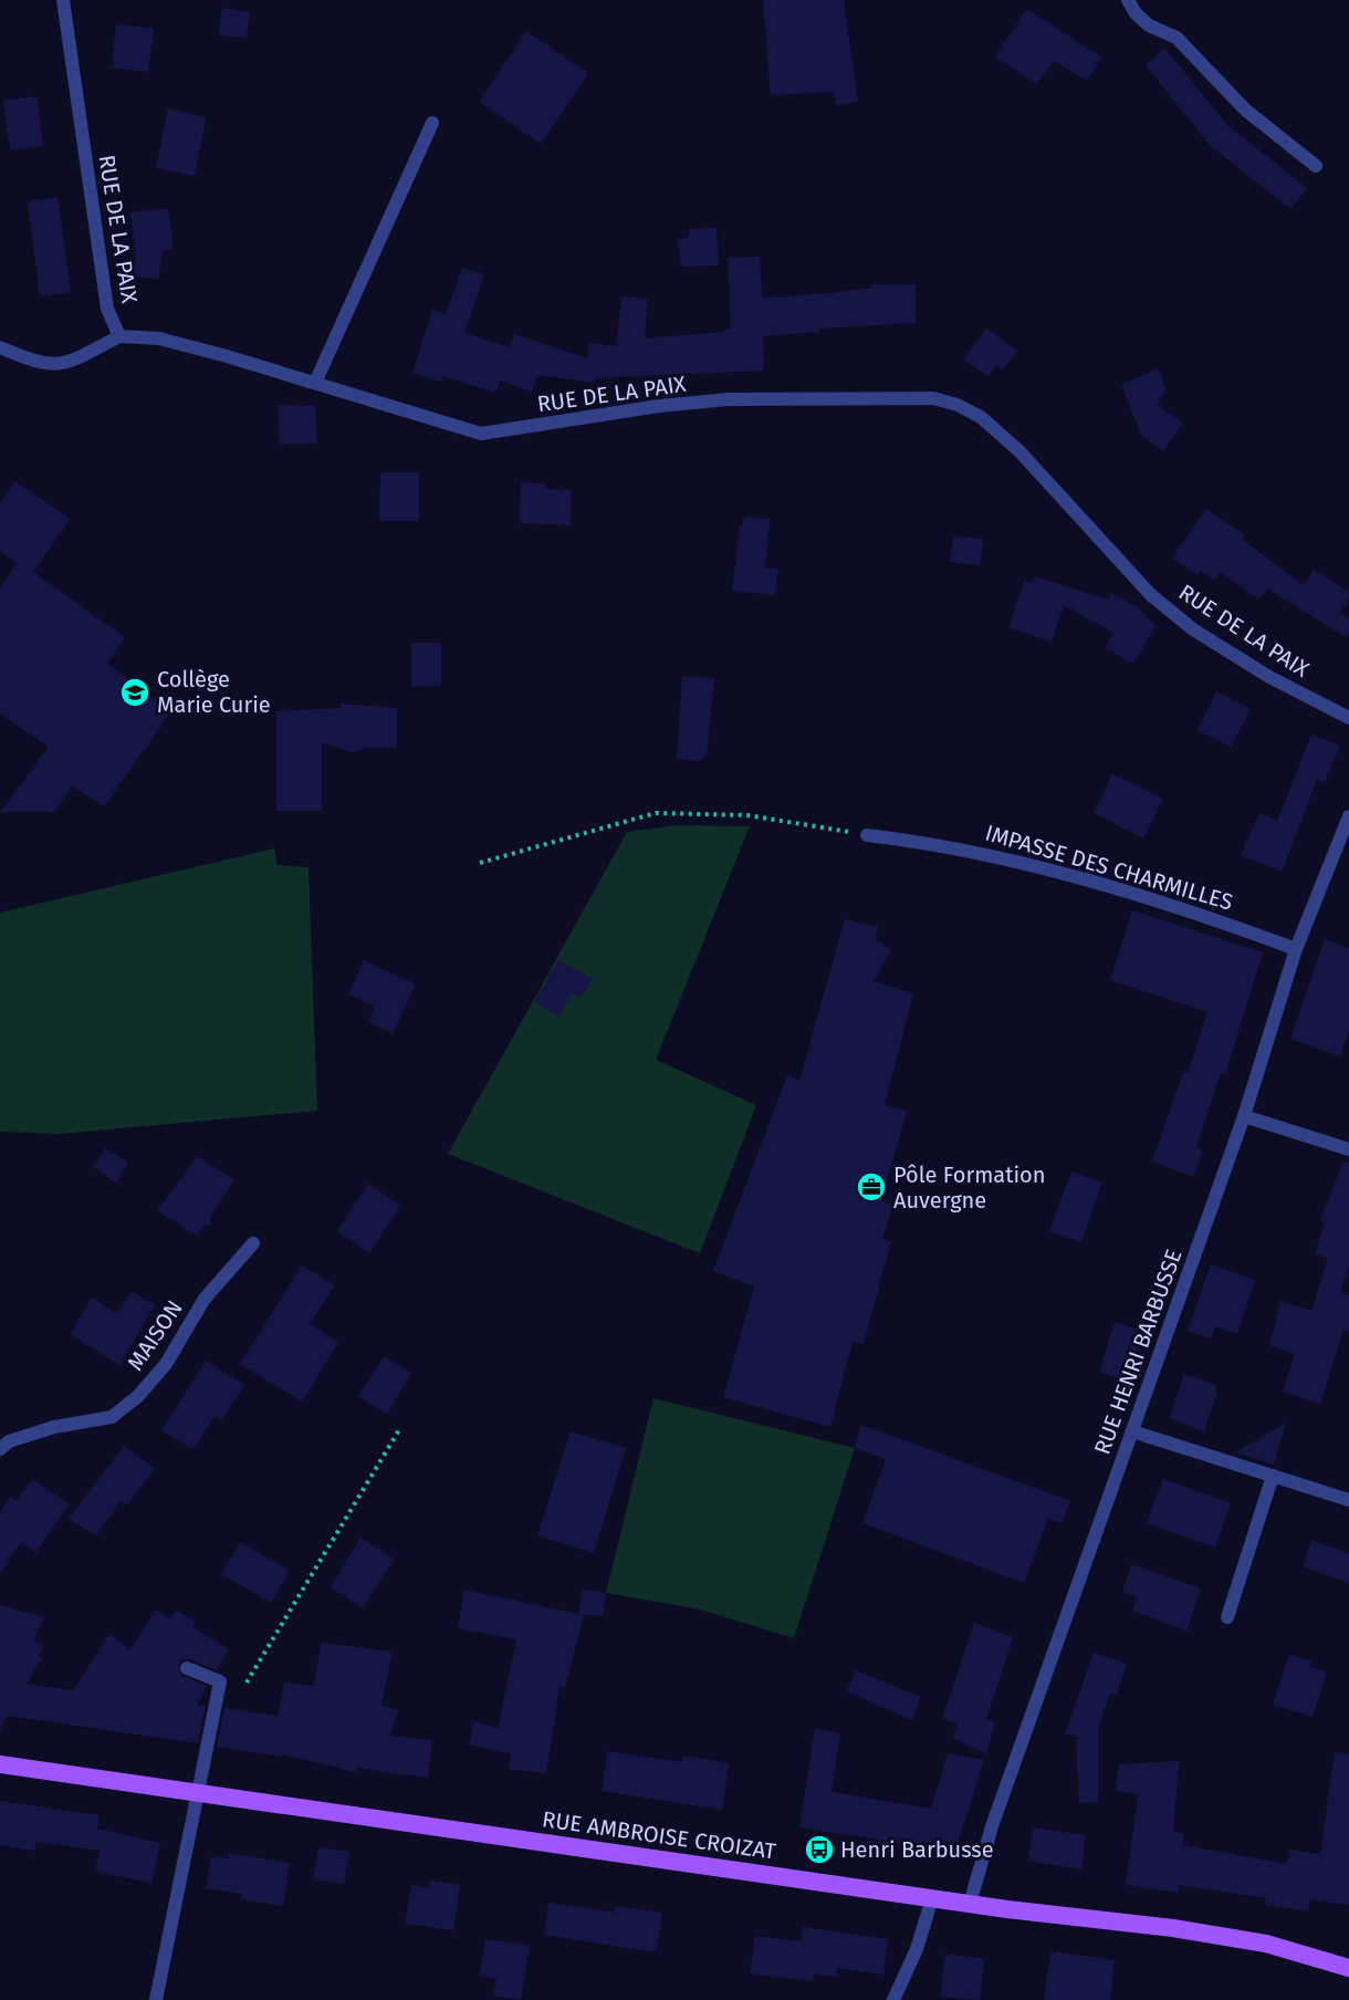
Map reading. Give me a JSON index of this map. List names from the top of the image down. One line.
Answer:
{"streets":{"main road":["RUE AMBROISE CROIZAT"],"street":["RUE DE LA PAIX","IMPASSE DES CHARMILLES","MAISON","RUE HENRI BARBUSSE"]},"crossings":[["IMPASSE DES CHARMILLES","RUE HENRI BARBUSSE"],["RUE HENRI BARBUSSE","RUE AMBROISE CROIZAT"]],"places":{"school or university":["Collège Marie Curie"],"office":["Pôle Formation Auvergne"],"bus stop":["Henri Barbusse"]}}
